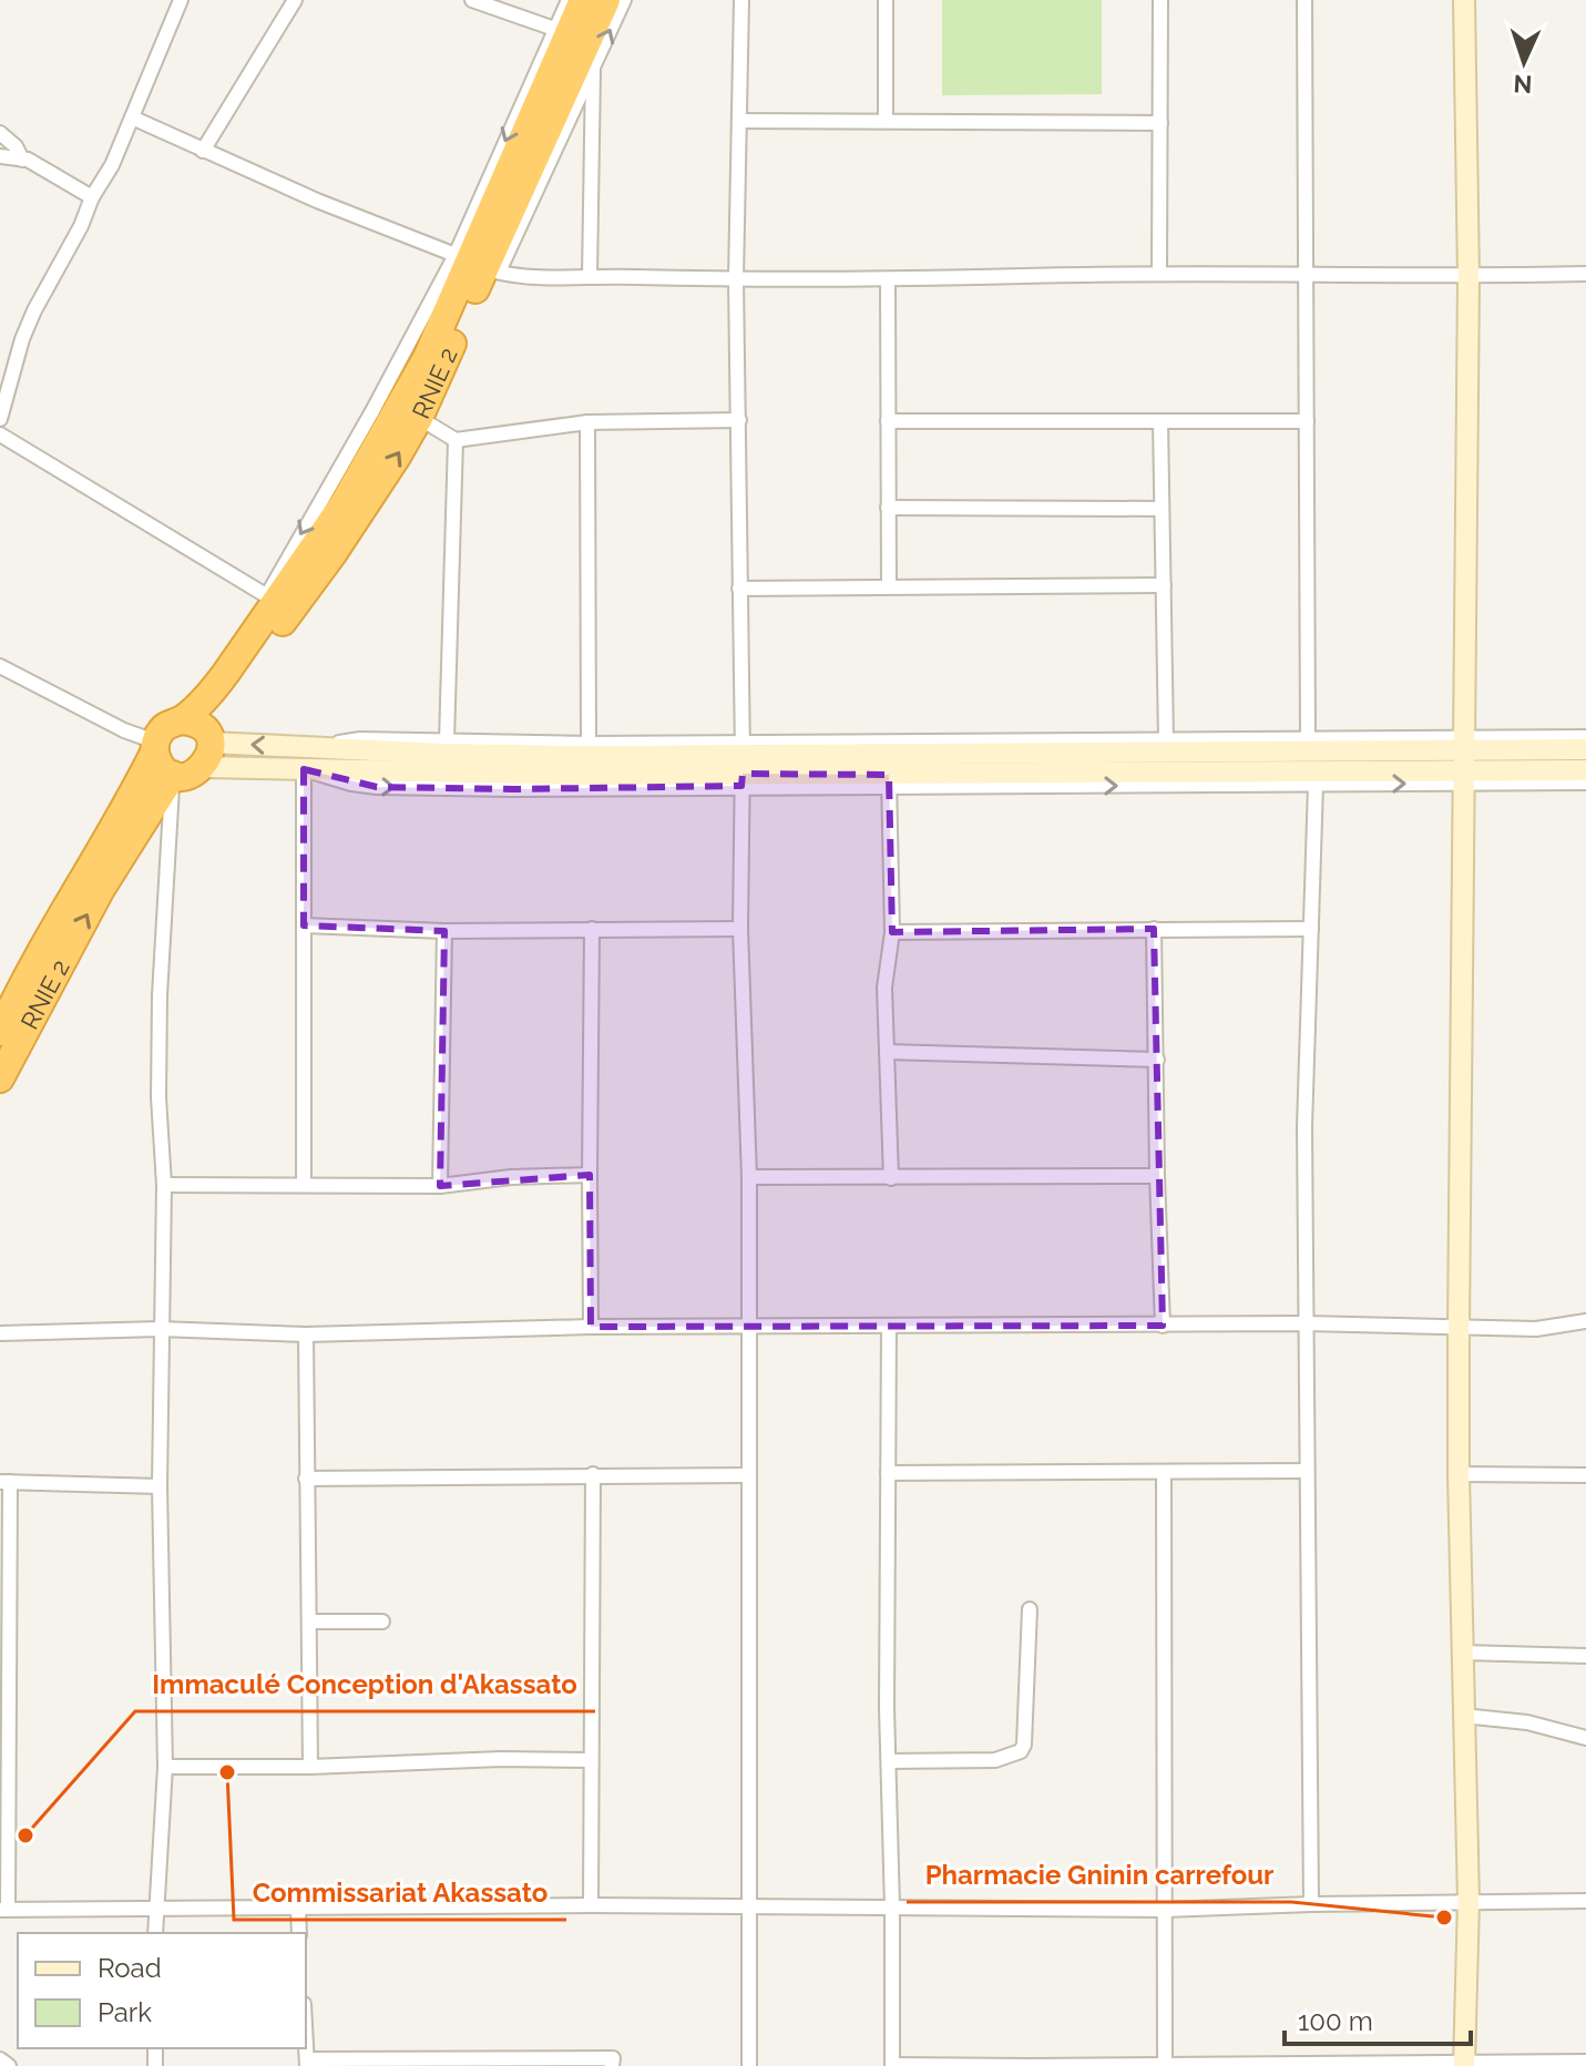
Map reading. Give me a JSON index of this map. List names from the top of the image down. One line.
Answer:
{"streets":{"highway":["RNIE 2"]},"places":["Commissariat Akassato","Immaculé Conception d'Akassato","Pharmacie Gninin carrefour"],"legend":["Road","Park"],"scale_bar":"100 m","north":"bottom"}
